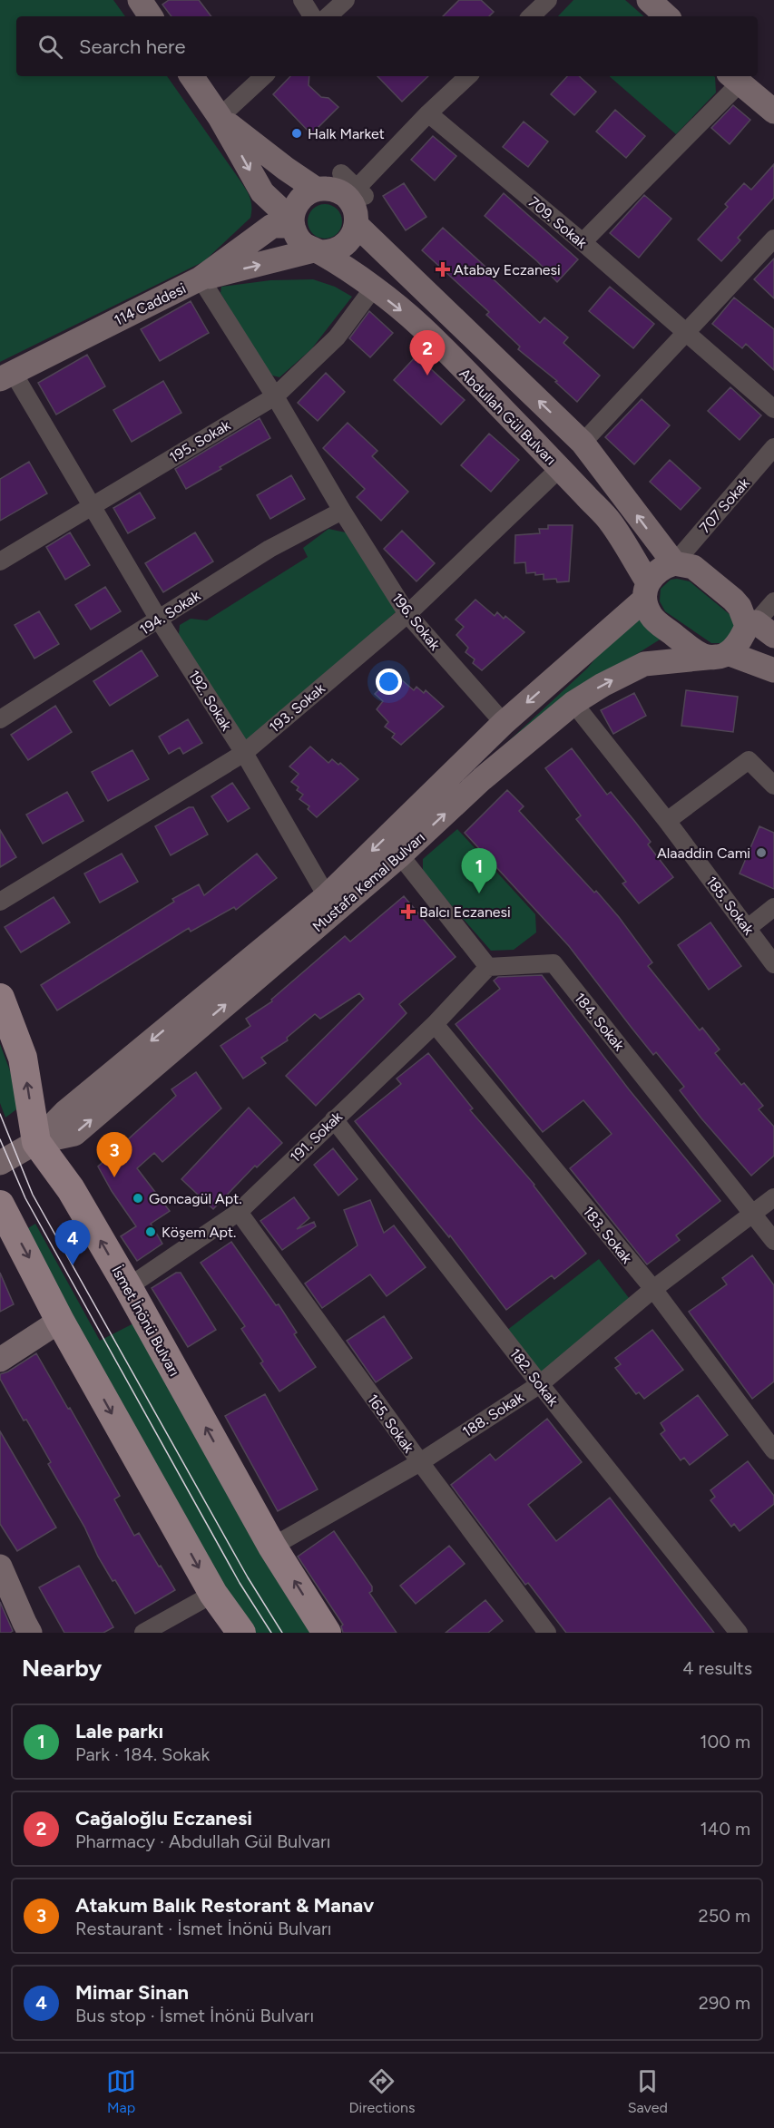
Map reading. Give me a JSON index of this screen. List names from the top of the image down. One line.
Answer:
{"streets":{"main road":["114 Caddesi","Abdullah Gül Bulvarı","Mustafa Kemal Bulvarı","İsmet İnönü Bulvarı"],"street":["709. Sokak","195. Sokak","707 Sokak","194. Sokak","196. Sokak","192. Sokak","193. Sokak","185. Sokak","184. Sokak","191. Sokak","183. Sokak","182. Sokak","188. Sokak","165. Sokak"]},"crossings":[["114 Caddesi","Abdullah Gül Bulvarı"],["114 Caddesi","196. Sokak"],["114 Caddesi","192. Sokak"],["Abdullah Gül Bulvarı","195. Sokak"],["Abdullah Gül Bulvarı","193. Sokak"],["Abdullah Gül Bulvarı","Mustafa Kemal Bulvarı"],["195. Sokak","196. Sokak"],["195. Sokak","192. Sokak"],["707 Sokak","Mustafa Kemal Bulvarı"],["194. Sokak","196. Sokak"],["194. Sokak","192. Sokak"],["196. Sokak","193. Sokak"],["196. Sokak","Mustafa Kemal Bulvarı"],["192. Sokak","193. Sokak"],["192. Sokak","Mustafa Kemal Bulvarı"],["Mustafa Kemal Bulvarı","185. Sokak"],["Mustafa Kemal Bulvarı","İsmet İnönü Bulvarı"],["184. Sokak","191. Sokak"],["184. Sokak","188. Sokak"],["191. Sokak","183. Sokak"],["191. Sokak","İsmet İnönü Bulvarı"],["191. Sokak","182. Sokak"],["191. Sokak","165. Sokak"],["183. Sokak","188. Sokak"],["İsmet İnönü Bulvarı","188. Sokak"],["182. Sokak","188. Sokak"],["188. Sokak","165. Sokak"]],"places":{"other":["Halk Market","Alaaddin Cami","Goncagül Apt.","Köşem Apt."],"health":["Atabay Eczanesi","Balcı Eczanesi"]},"page":{"search":"Search here","pins":["2","1","3","4"],"heading":["Nearby","4 results"],"list":[{"mark":"1","name":"Lale parkı","note":"Park · 184. Sokak","value":"100 m"},{"mark":"2","name":"Cağaloğlu Eczanesi","note":"Pharmacy · Abdullah Gül Bulvarı","value":"140 m"},{"mark":"3","name":"Atakum Balık Restorant & Manav","note":"Restaurant · İsmet İnönü Bulvarı","value":"250 m"},{"mark":"4","name":"Mimar Sinan","note":"Bus stop · İsmet İnönü Bulvarı","value":"290 m"}],"nav":["Map","Directions","Saved"]}}
